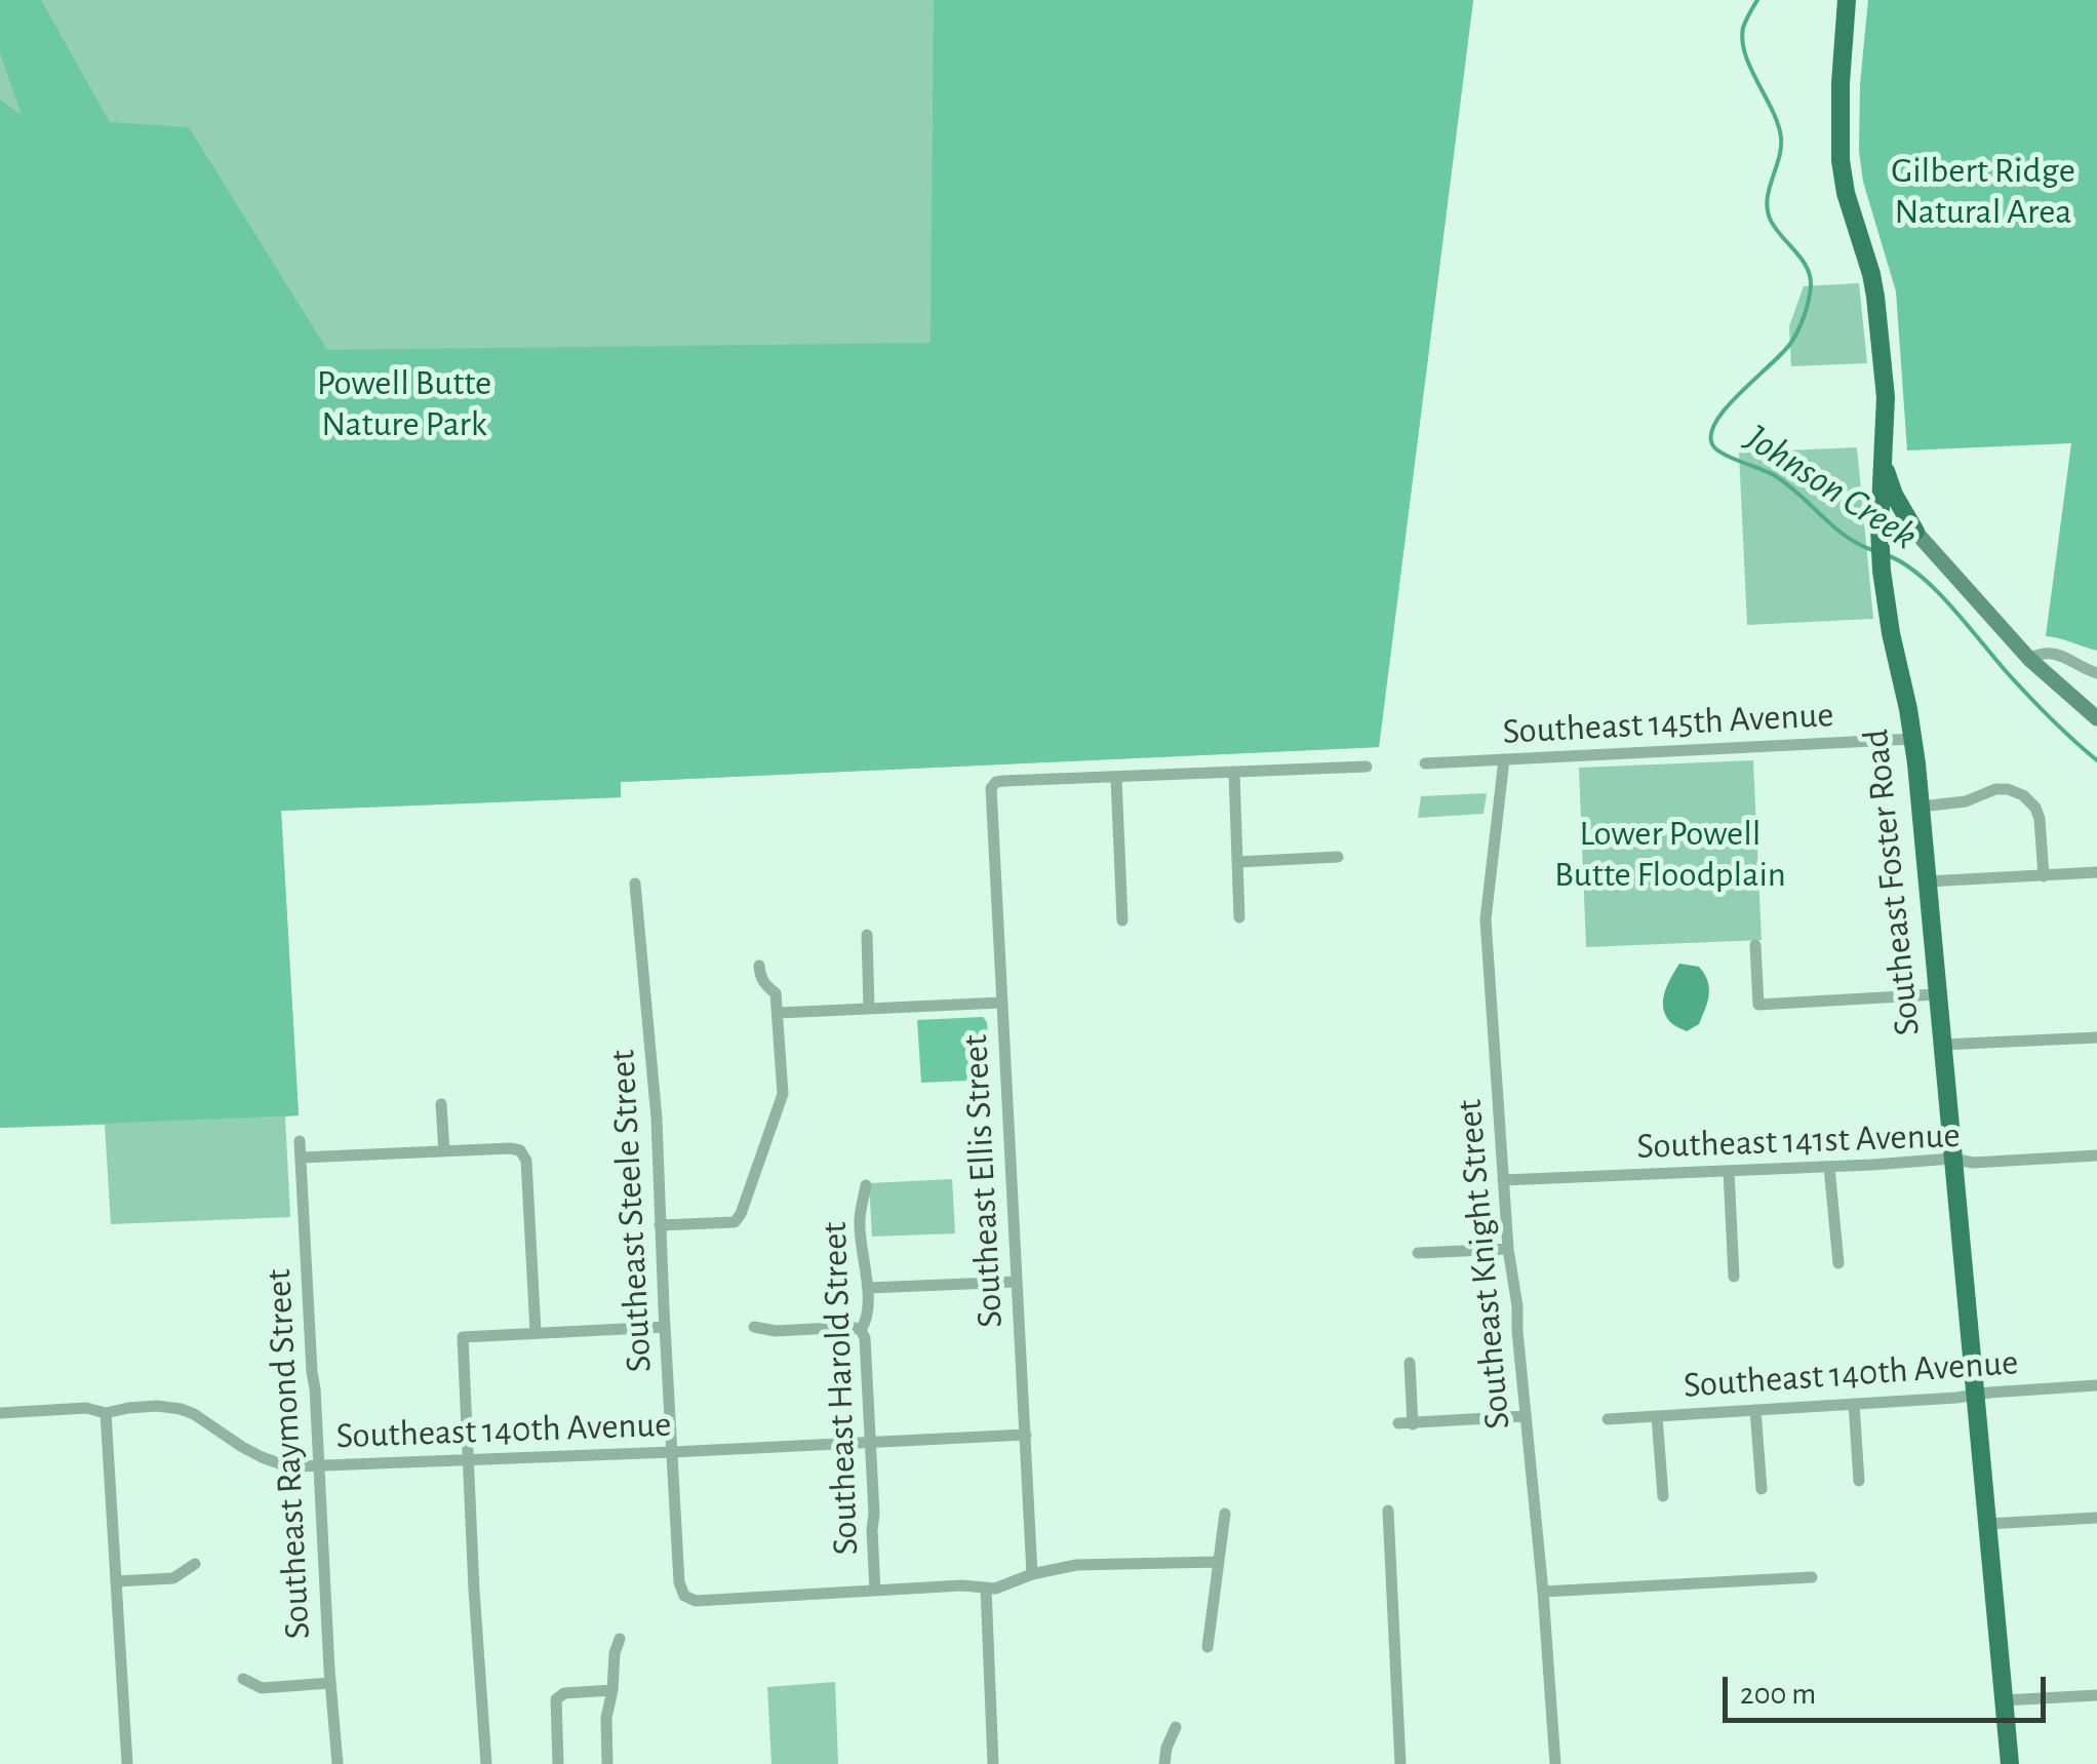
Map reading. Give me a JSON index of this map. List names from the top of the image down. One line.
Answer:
{"streets":{"main road":["Southeast Foster Road"],"street":["Southeast 145th Avenue","Southeast 141st Avenue","Southeast Ellis Street","Southeast Steele Street","Southeast Knight Street","Southeast 140th Avenue","Southeast Harold Street","Southeast Raymond Street"]},"crossings":[["Southeast 145th Avenue","Southeast Foster Road"],["Southeast 145th Avenue","Southeast Knight Street"],["Southeast Foster Road","Southeast 141st Avenue"],["Southeast Foster Road","Southeast 140th Avenue"],["Southeast 141st Avenue","Southeast Knight Street"],["Southeast Ellis Street","Southeast 140th Avenue"],["Southeast Steele Street","Southeast 140th Avenue"],["Southeast Steele Street","Southeast Harold Street"],["Southeast 140th Avenue","Southeast Harold Street"],["Southeast 140th Avenue","Southeast Raymond Street"]],"water":["Johnson Creek"],"parks":["Gilbert Ridge Natural Area","Powell Butte Nature Park","Lower Powell Butte Floodplain"],"scale_bar":"200 m"}
